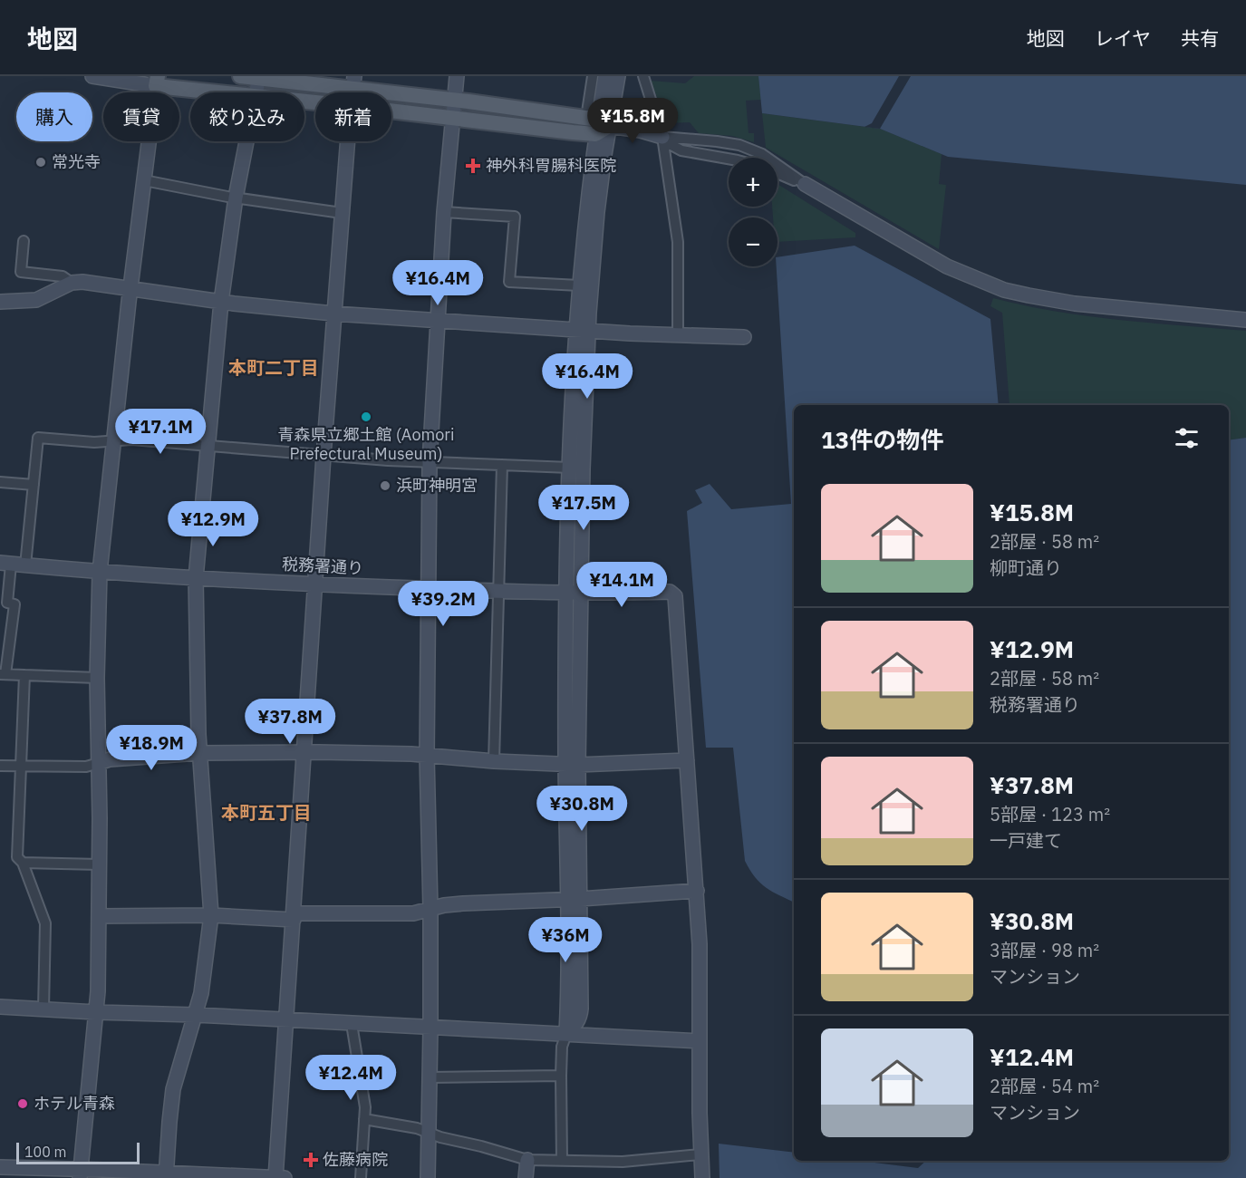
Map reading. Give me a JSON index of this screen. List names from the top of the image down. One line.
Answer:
{"streets":{"street":["税務署通り"]},"districts":["本町二丁目","本町五丁目"],"places":{"other":["常光寺","青森県立郷土館 (Aomori Prefectural Museum)","浜町神明宮","ホテル青森"],"health":["神外科胃腸科医院","佐藤病院"]},"scale_bar":"100 m","page":{"header":"地図","nav":["地図","レイヤ","共有"],"chip":["購入","賃貸","絞り込み","新着"],"price":["¥15.8M","¥16.4M","¥16.4M","¥17.1M","¥17.5M","¥12.9M","¥14.1M","¥39.2M","¥37.8M","¥18.9M","¥30.8M","¥36M","¥12.4M"],"map_buttons":["+","−"],"heading":"13件の物件","list":[{"name":"¥15.8M","note":"2部屋 · 58 m² · 柳町通り"},{"name":"¥12.9M","note":"2部屋 · 58 m² · 税務署通り"},{"name":"¥37.8M","note":"5部屋 · 123 m² · 一戸建て"},{"name":"¥30.8M","note":"3部屋 · 98 m² · マンション"},{"name":"¥12.4M","note":"2部屋 · 54 m² · マンション"}],"scale":"100 m"}}
